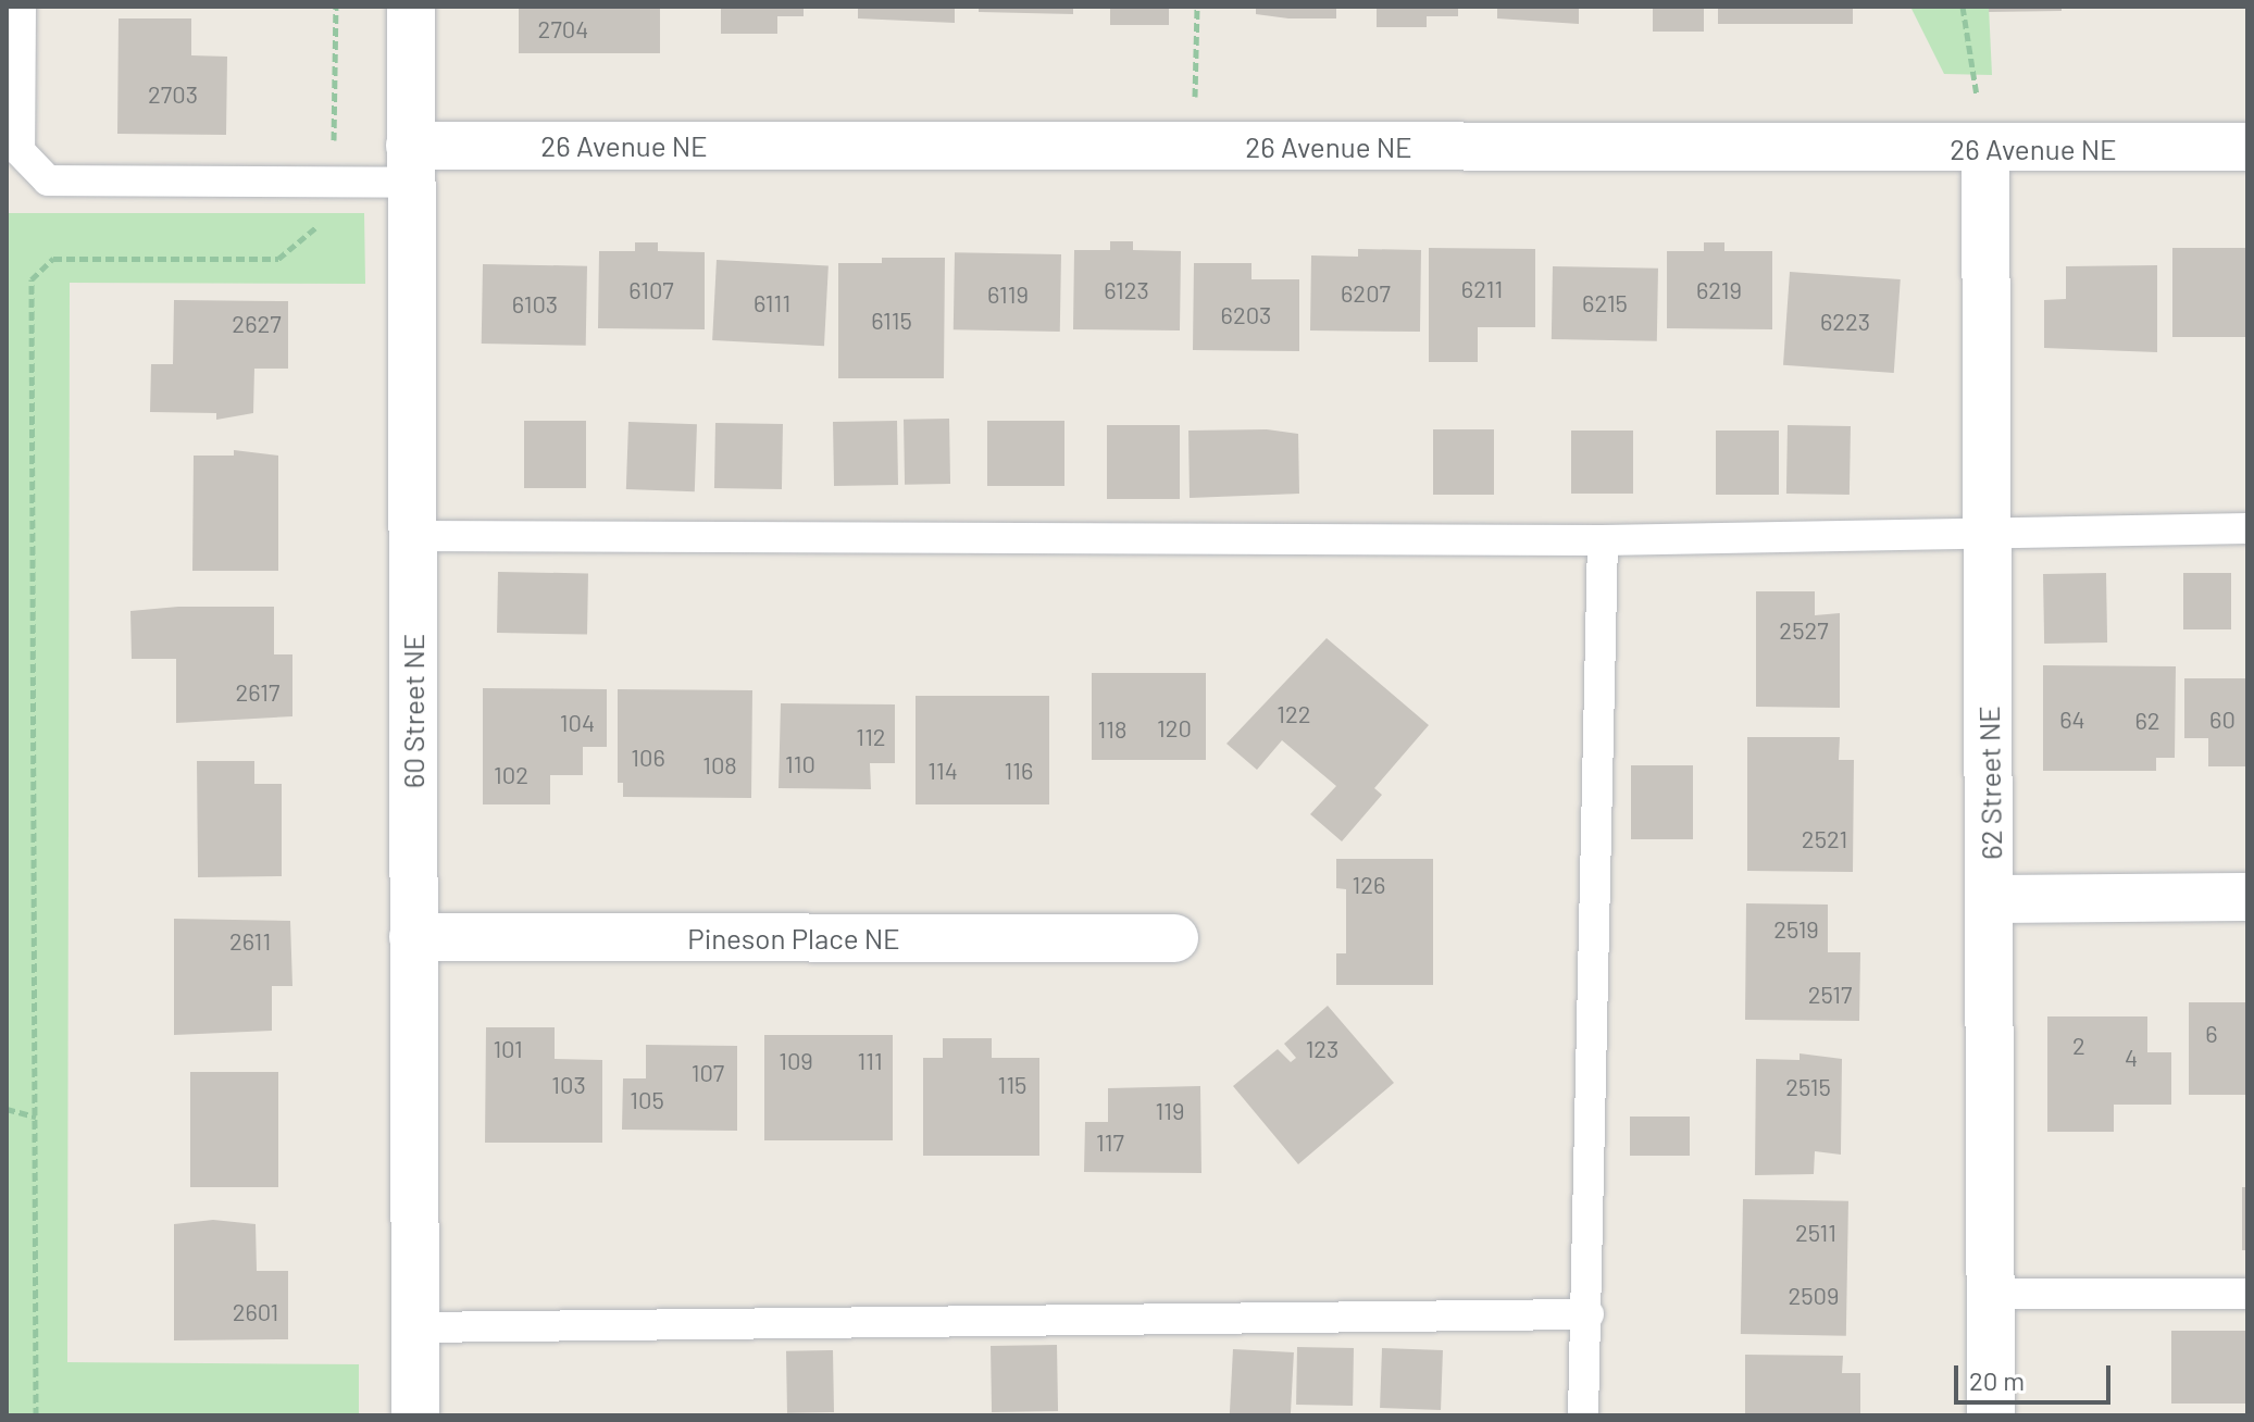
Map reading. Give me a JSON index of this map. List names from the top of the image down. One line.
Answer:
{"streets":{"street":["26 Avenue NE","60 Street NE","62 Street NE","Pineson Place NE"]},"crossings":[["26 Avenue NE","60 Street NE"],["26 Avenue NE","62 Street NE"],["60 Street NE","Pineson Place NE"]],"house_numbers":["2704","2703","6211","6107","6123","6219","6207","6119","6111","6215","6103","6203","6115","6223","2627","2527","2617","122","64","60","62","104","120","118","112","106","110","108","114","116","102","2521","126","2519","2611","2517","6","2","101","123","4","109","111","107","103","115","2515","105","119","117","2511","2509","2601"],"scale_bar":"20 m"}
